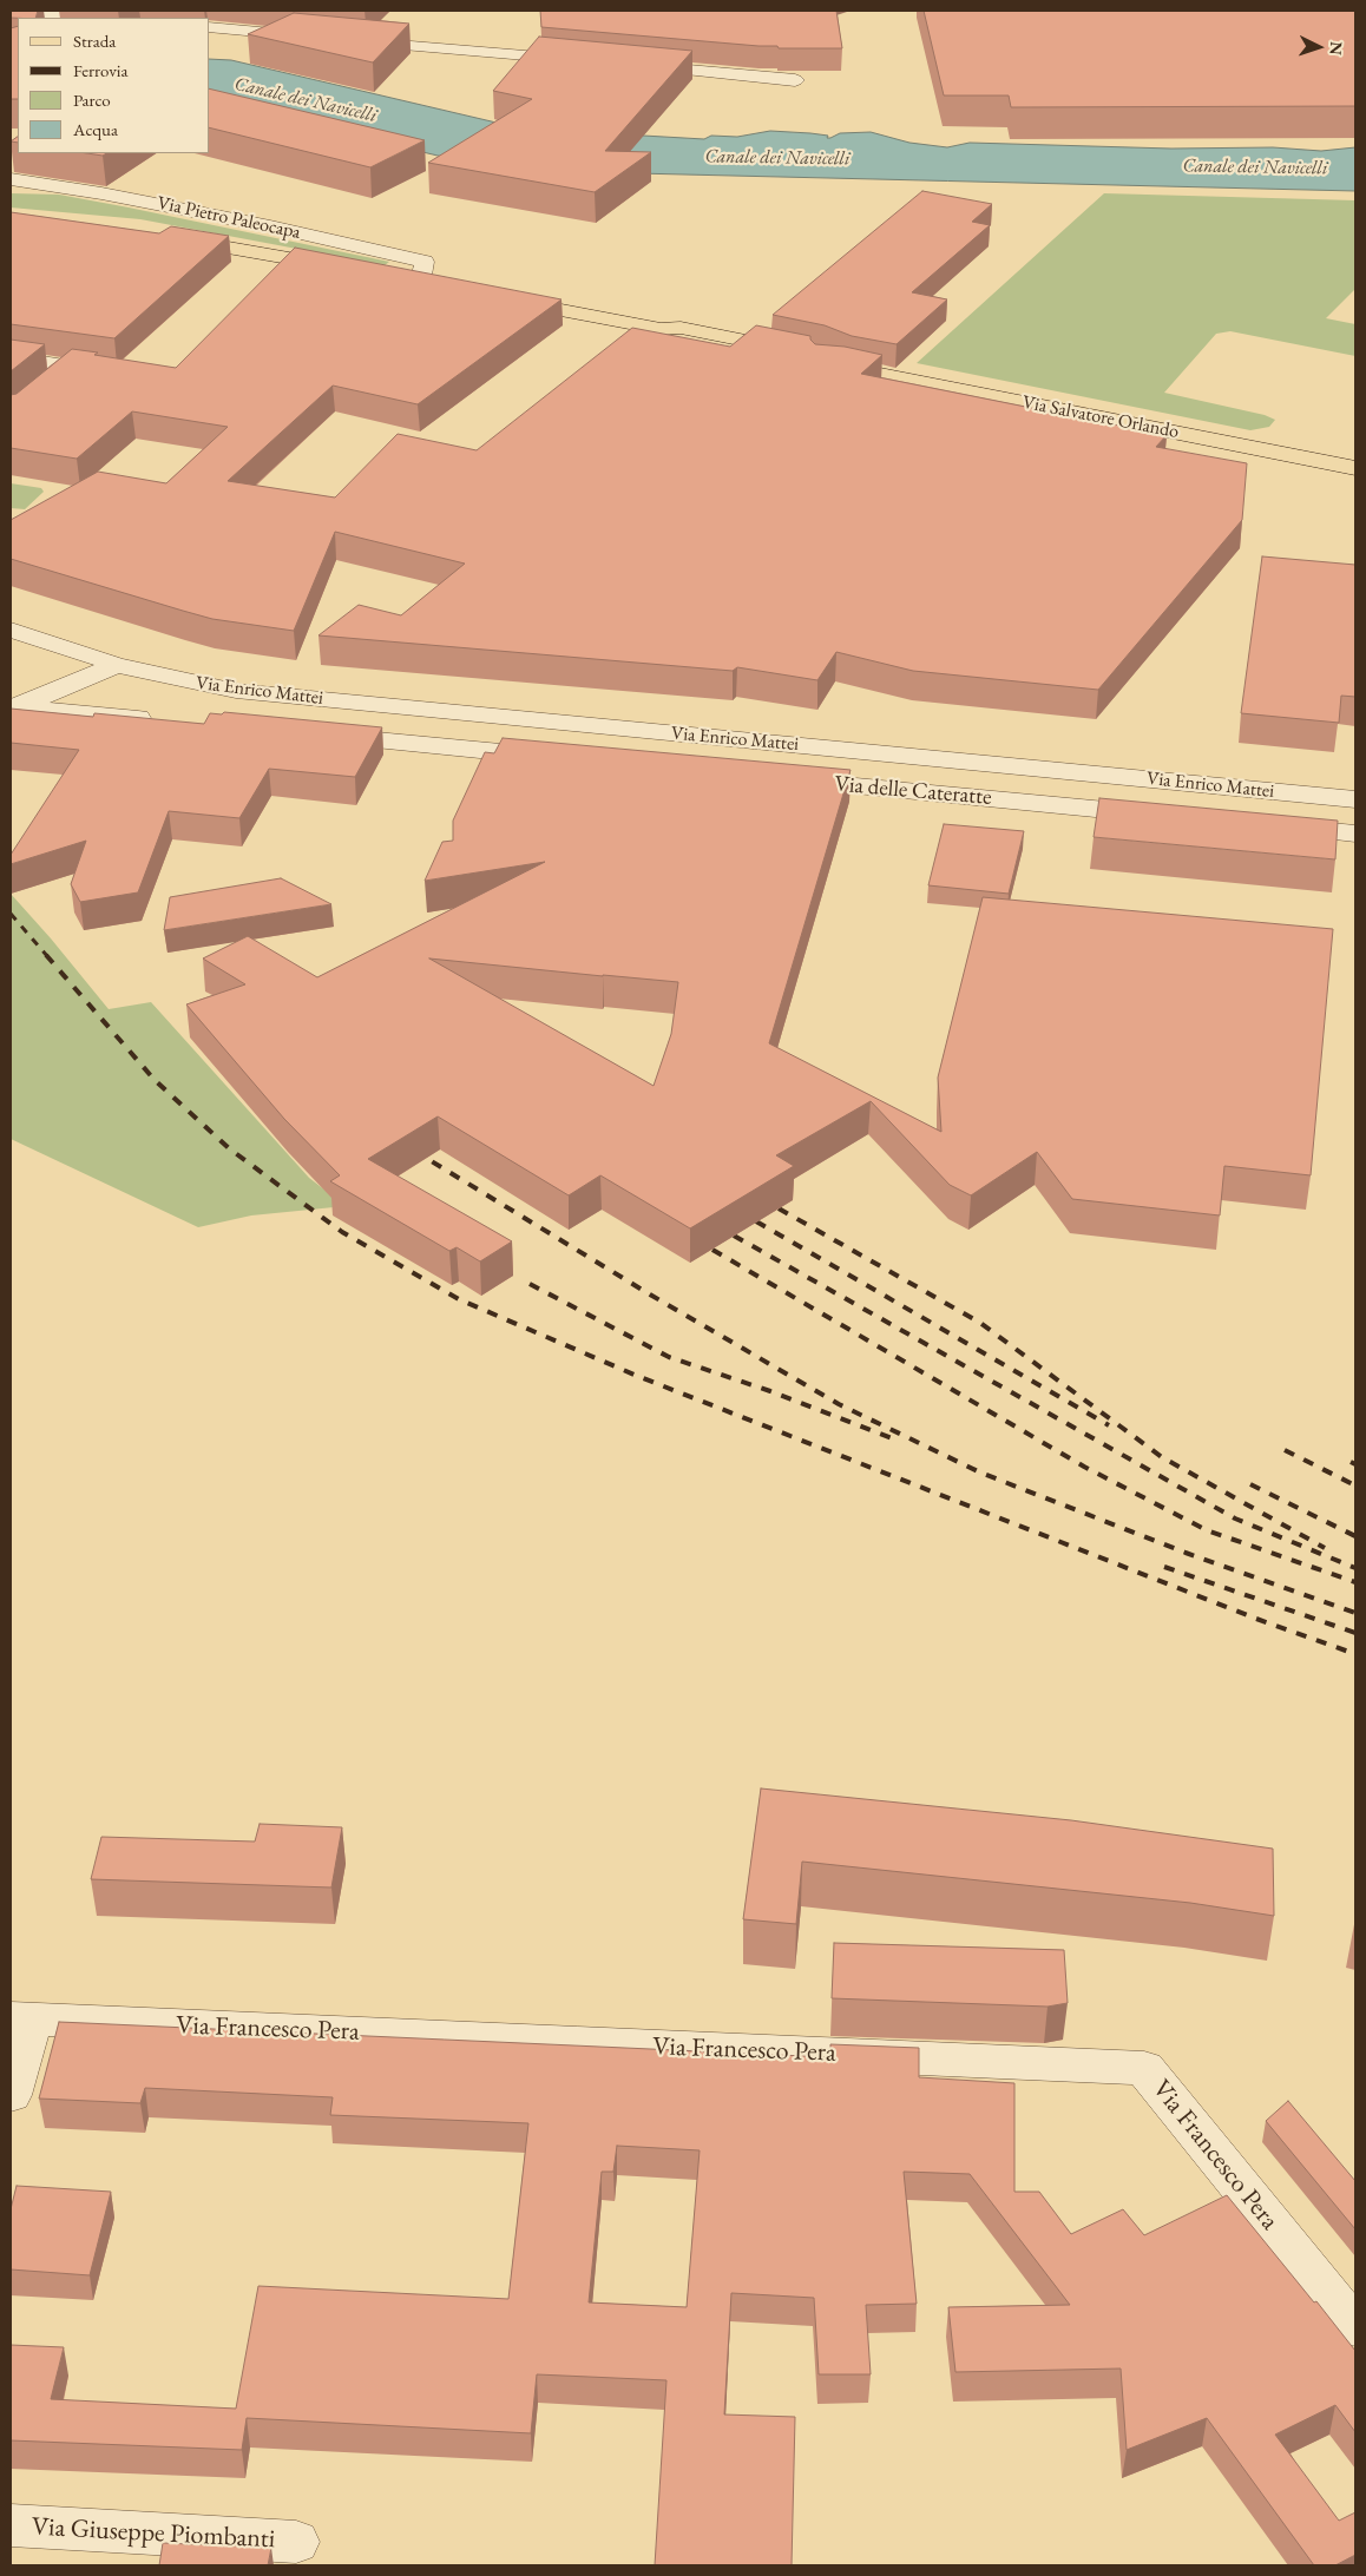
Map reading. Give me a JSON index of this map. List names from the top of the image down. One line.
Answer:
{"streets":{"main road":["Via Salvatore Orlando"],"street":["Via Pietro Paleocapa","Via Enrico Mattei","Via delle Cateratte","Via Francesco Pera","Via Giuseppe Piombanti"]},"water":["Canale dei Navicelli"],"legend":["Strada","Ferrovia","Parco","Acqua"],"north":"right"}
